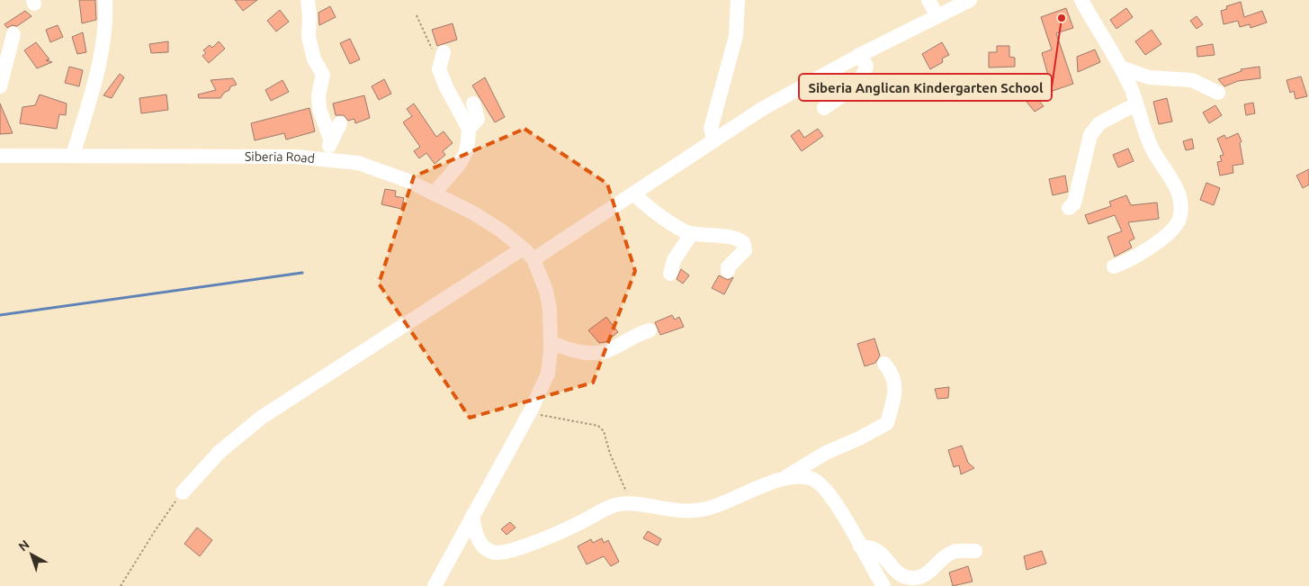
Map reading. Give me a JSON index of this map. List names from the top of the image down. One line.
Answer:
{"streets":{"street":["Siberia Road"]},"places":["Siberia Anglican Kindergarten School"],"north":"top left"}
